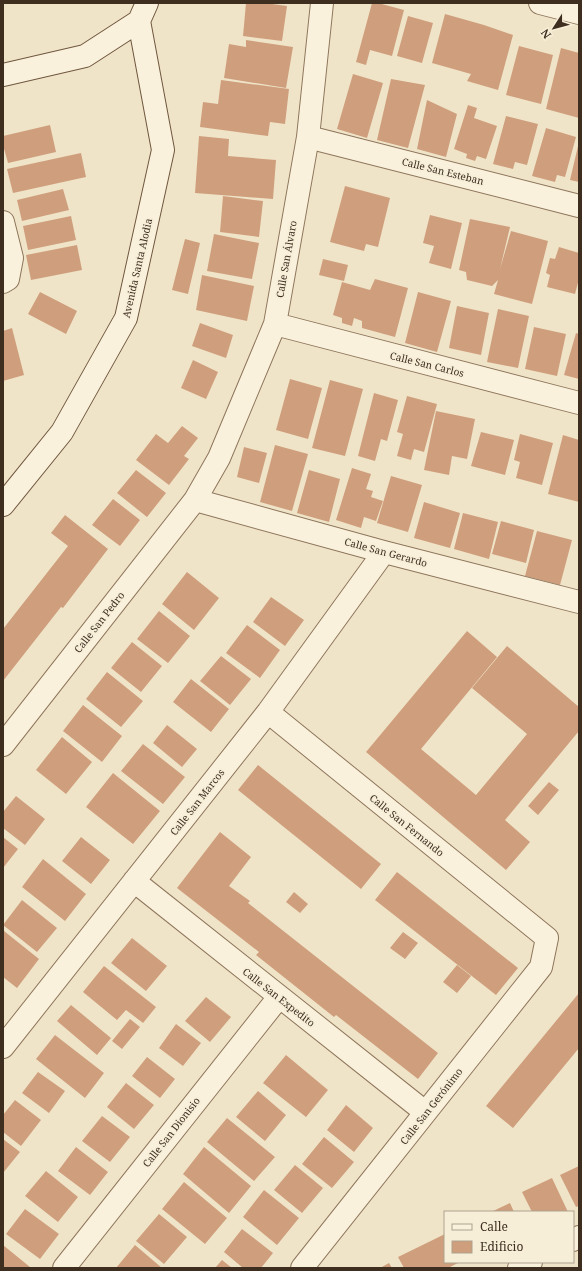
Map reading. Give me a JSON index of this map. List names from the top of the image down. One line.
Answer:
{"streets":{"street":["Calle San Esteban","Calle San Álvaro","Avenida Santa Alodia","Calle San Carlos","Calle San Gerardo","Calle San Pedro","Calle San Marcos","Calle San Fernando","Calle San Expedito","Calle San Gerónimo","Calle San Dionisio"]},"crossings":[["Calle San Esteban","Calle San Álvaro"],["Calle San Álvaro","Calle San Carlos"],["Calle San Álvaro","Calle San Gerardo"],["Calle San Álvaro","Calle San Pedro"],["Calle San Gerardo","Calle San Pedro"],["Calle San Gerardo","Calle San Marcos"],["Calle San Marcos","Calle San Fernando"],["Calle San Marcos","Calle San Expedito"],["Calle San Fernando","Calle San Gerónimo"],["Calle San Expedito","Calle San Gerónimo"],["Calle San Expedito","Calle San Dionisio"]],"legend":["Calle","Edificio"],"north":"bottom left"}
